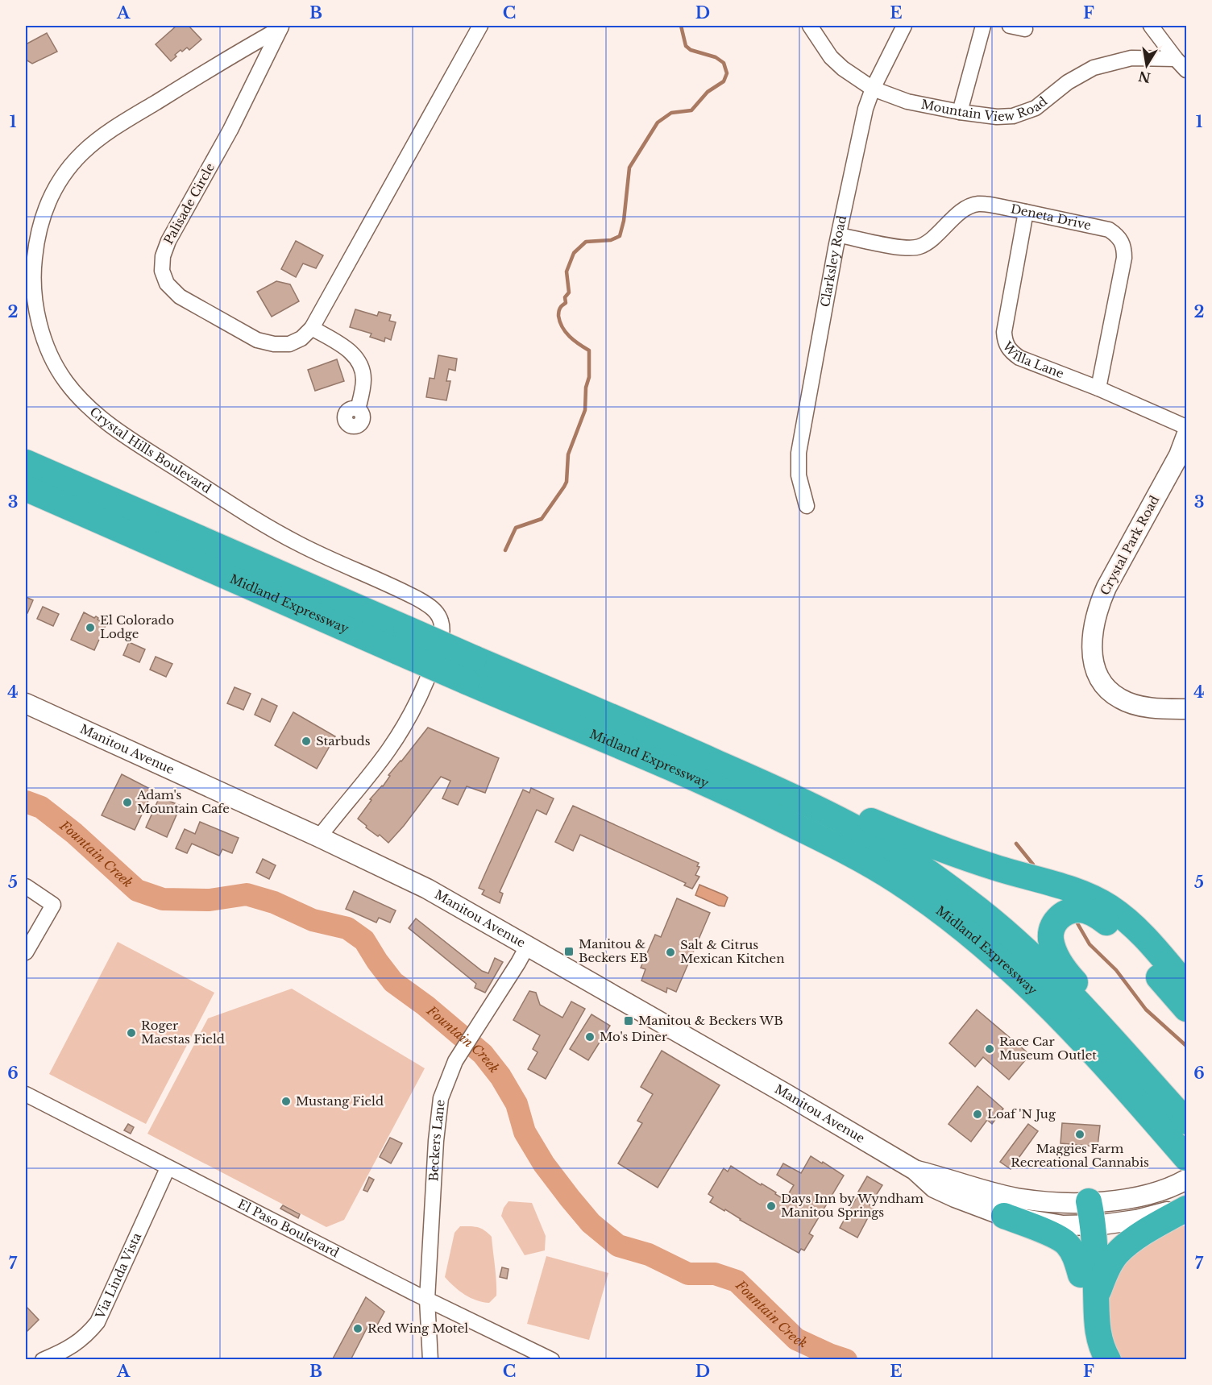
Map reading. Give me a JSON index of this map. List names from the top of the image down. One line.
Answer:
{"streets":{"highway":["Midland Expressway"],"main road":["Crystal Park Road","Manitou Avenue"],"street":["Mountain View Road","Palisade Circle","Deneta Drive","Clarksley Road","Willa Lane","Crystal Hills Boulevard","Beckers Lane","El Paso Boulevard","Via Linda Vista"]},"crossings":[["Mountain View Road","Clarksley Road"],["Palisade Circle","Crystal Hills Boulevard"],["Deneta Drive","Clarksley Road"],["Deneta Drive","Willa Lane"],["Crystal Hills Boulevard","Manitou Avenue"],["Manitou Avenue","Beckers Lane"],["Beckers Lane","El Paso Boulevard"],["El Paso Boulevard","Via Linda Vista"]],"water":["Fountain Creek"],"places":{"other":["El Colorado Lodge","Starbuds","Adam's Mountain Cafe","Salt & Citrus Mexican Kitchen","Roger Maestas Field","Mo's Diner","Race Car Museum Outlet","Mustang Field","Loaf 'N Jug","Maggies Farm Recreational Cannabis","Days Inn by Wyndham Manitou Springs","Red Wing Motel"],"transit":["Manitou & Beckers EB","Manitou & Beckers WB"]},"north":"bottom","grid":{"columns":["A","B","C","D","E","F"],"rows":["1","2","3","4","5","6","7"]}}
